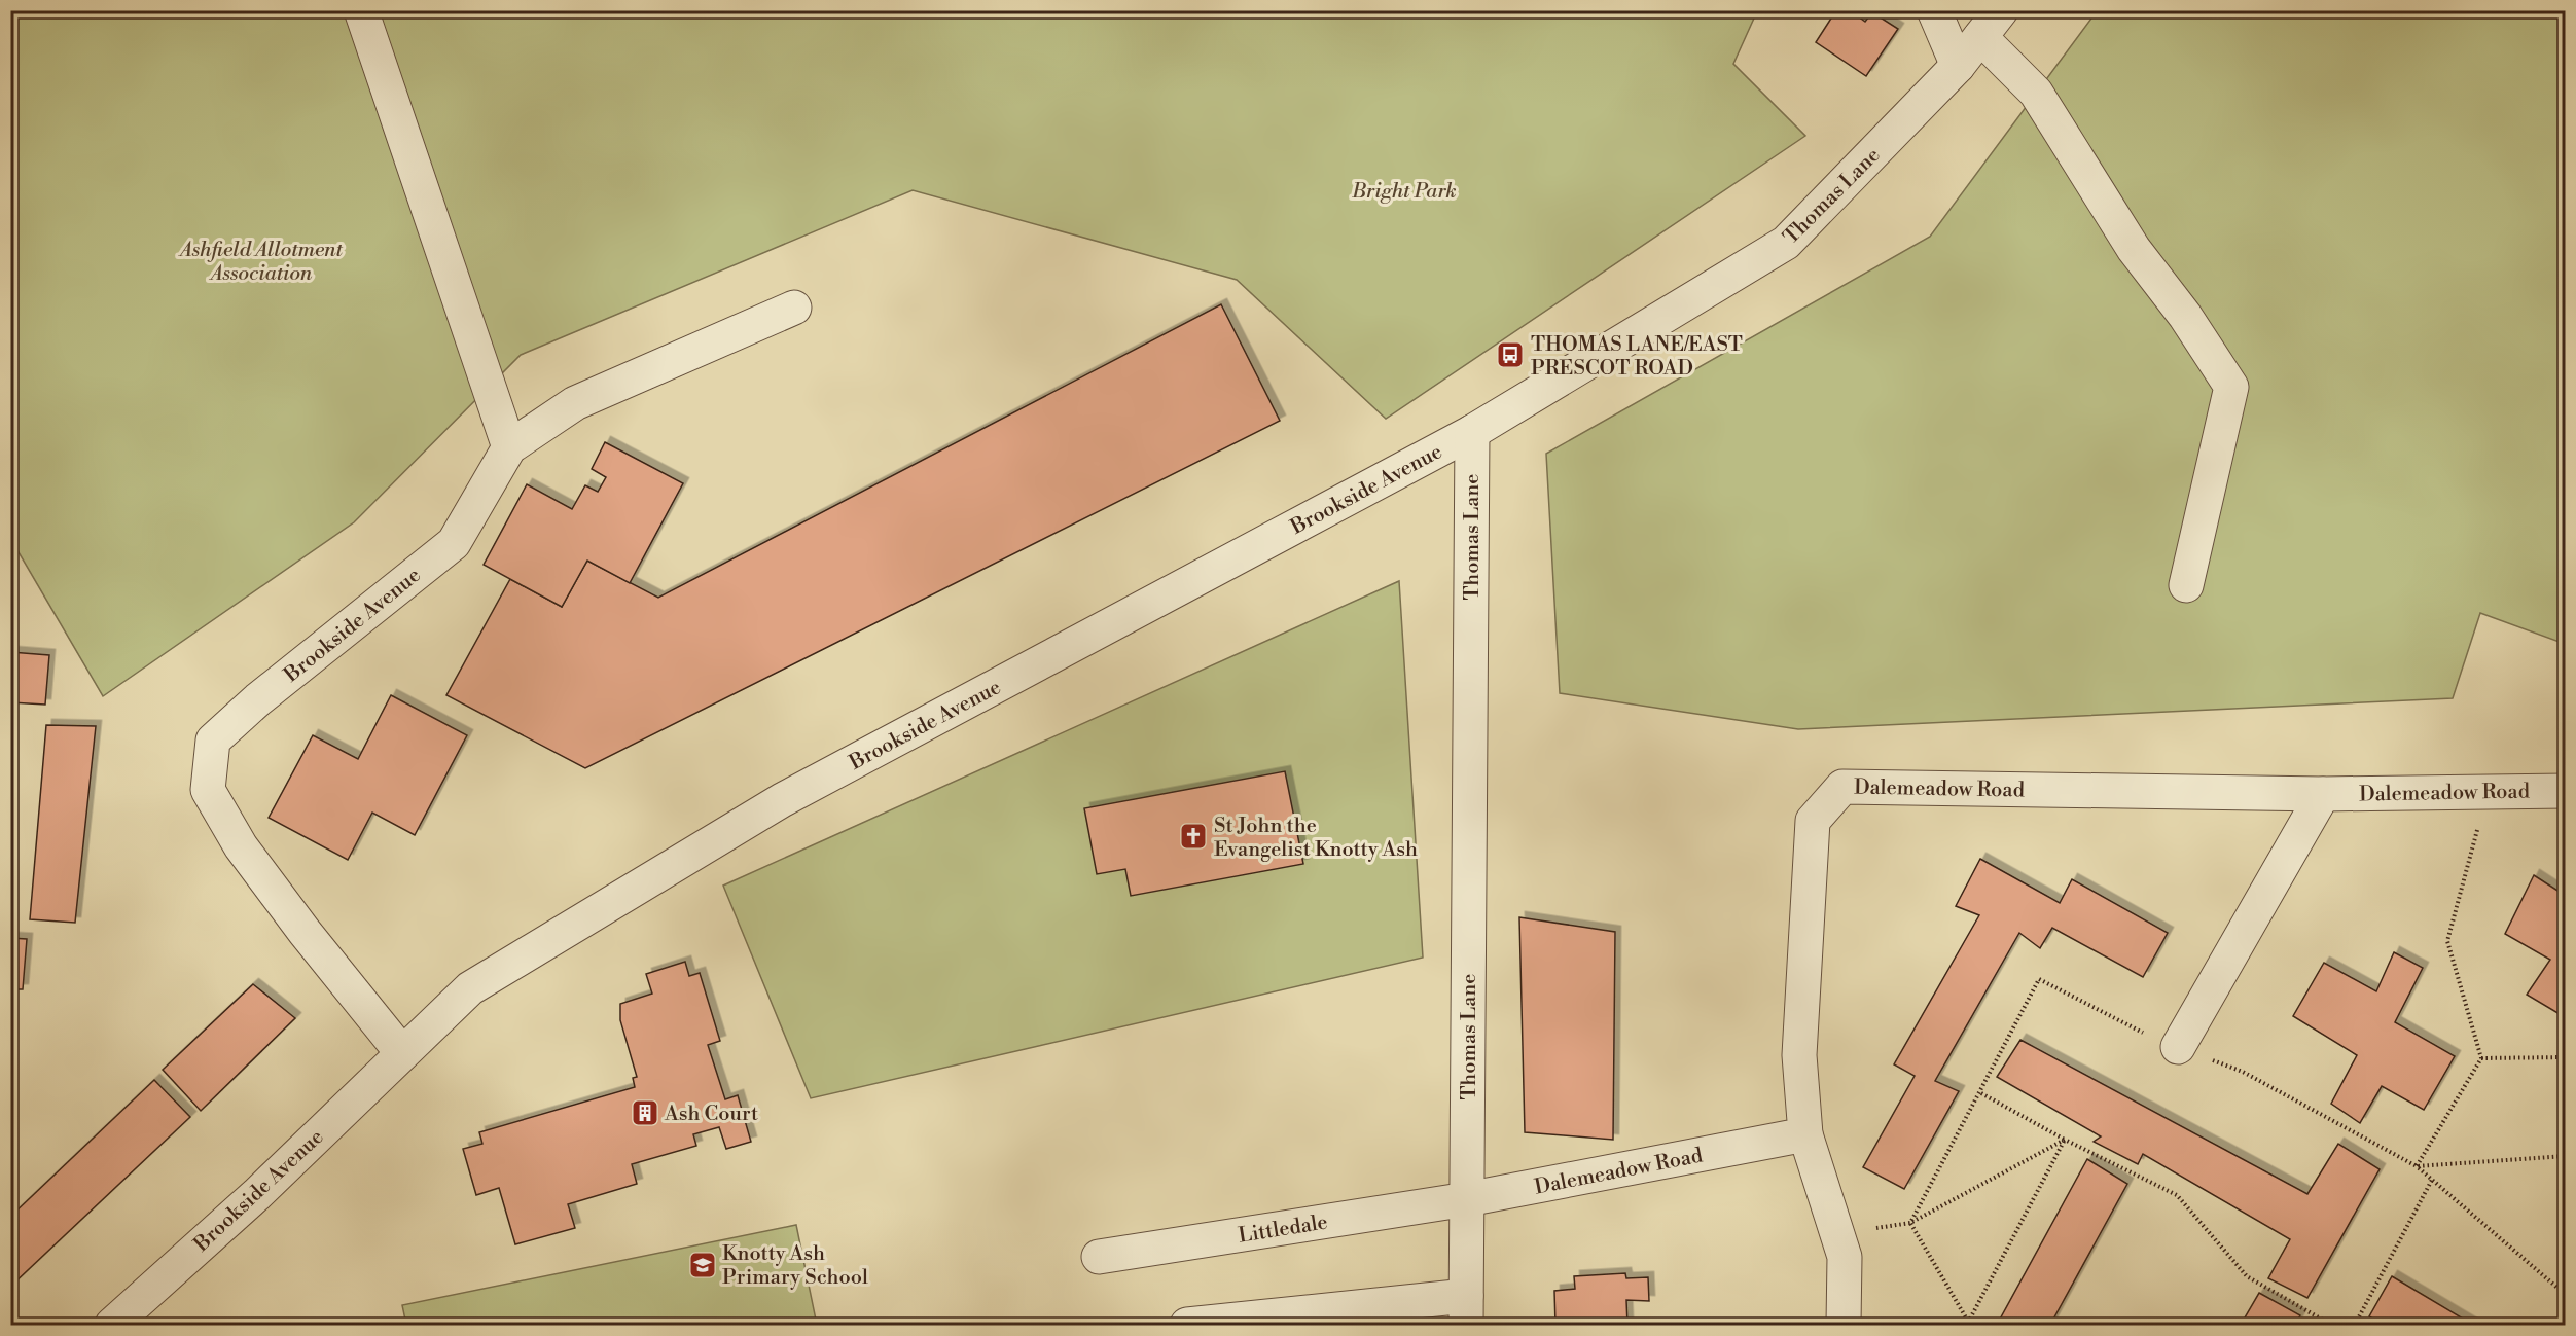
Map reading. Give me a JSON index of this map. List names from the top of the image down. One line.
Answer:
{"streets":{"street":["Thomas Lane","Brookside Avenue","Dalemeadow Road","Littledale"]},"crossings":[["Thomas Lane","Brookside Avenue"],["Thomas Lane","Dalemeadow Road"],["Thomas Lane","Littledale"],["Dalemeadow Road","Littledale"]],"parks":["Bright Park","Ashfield Allotment Association"],"places":{"bus stop":["THOMAS LANE/EAST PRESCOT ROAD"],"church":["St John the Evangelist Knotty Ash"],"building":["Ash Court"],"school or university":["Knotty Ash Primary School"]}}
